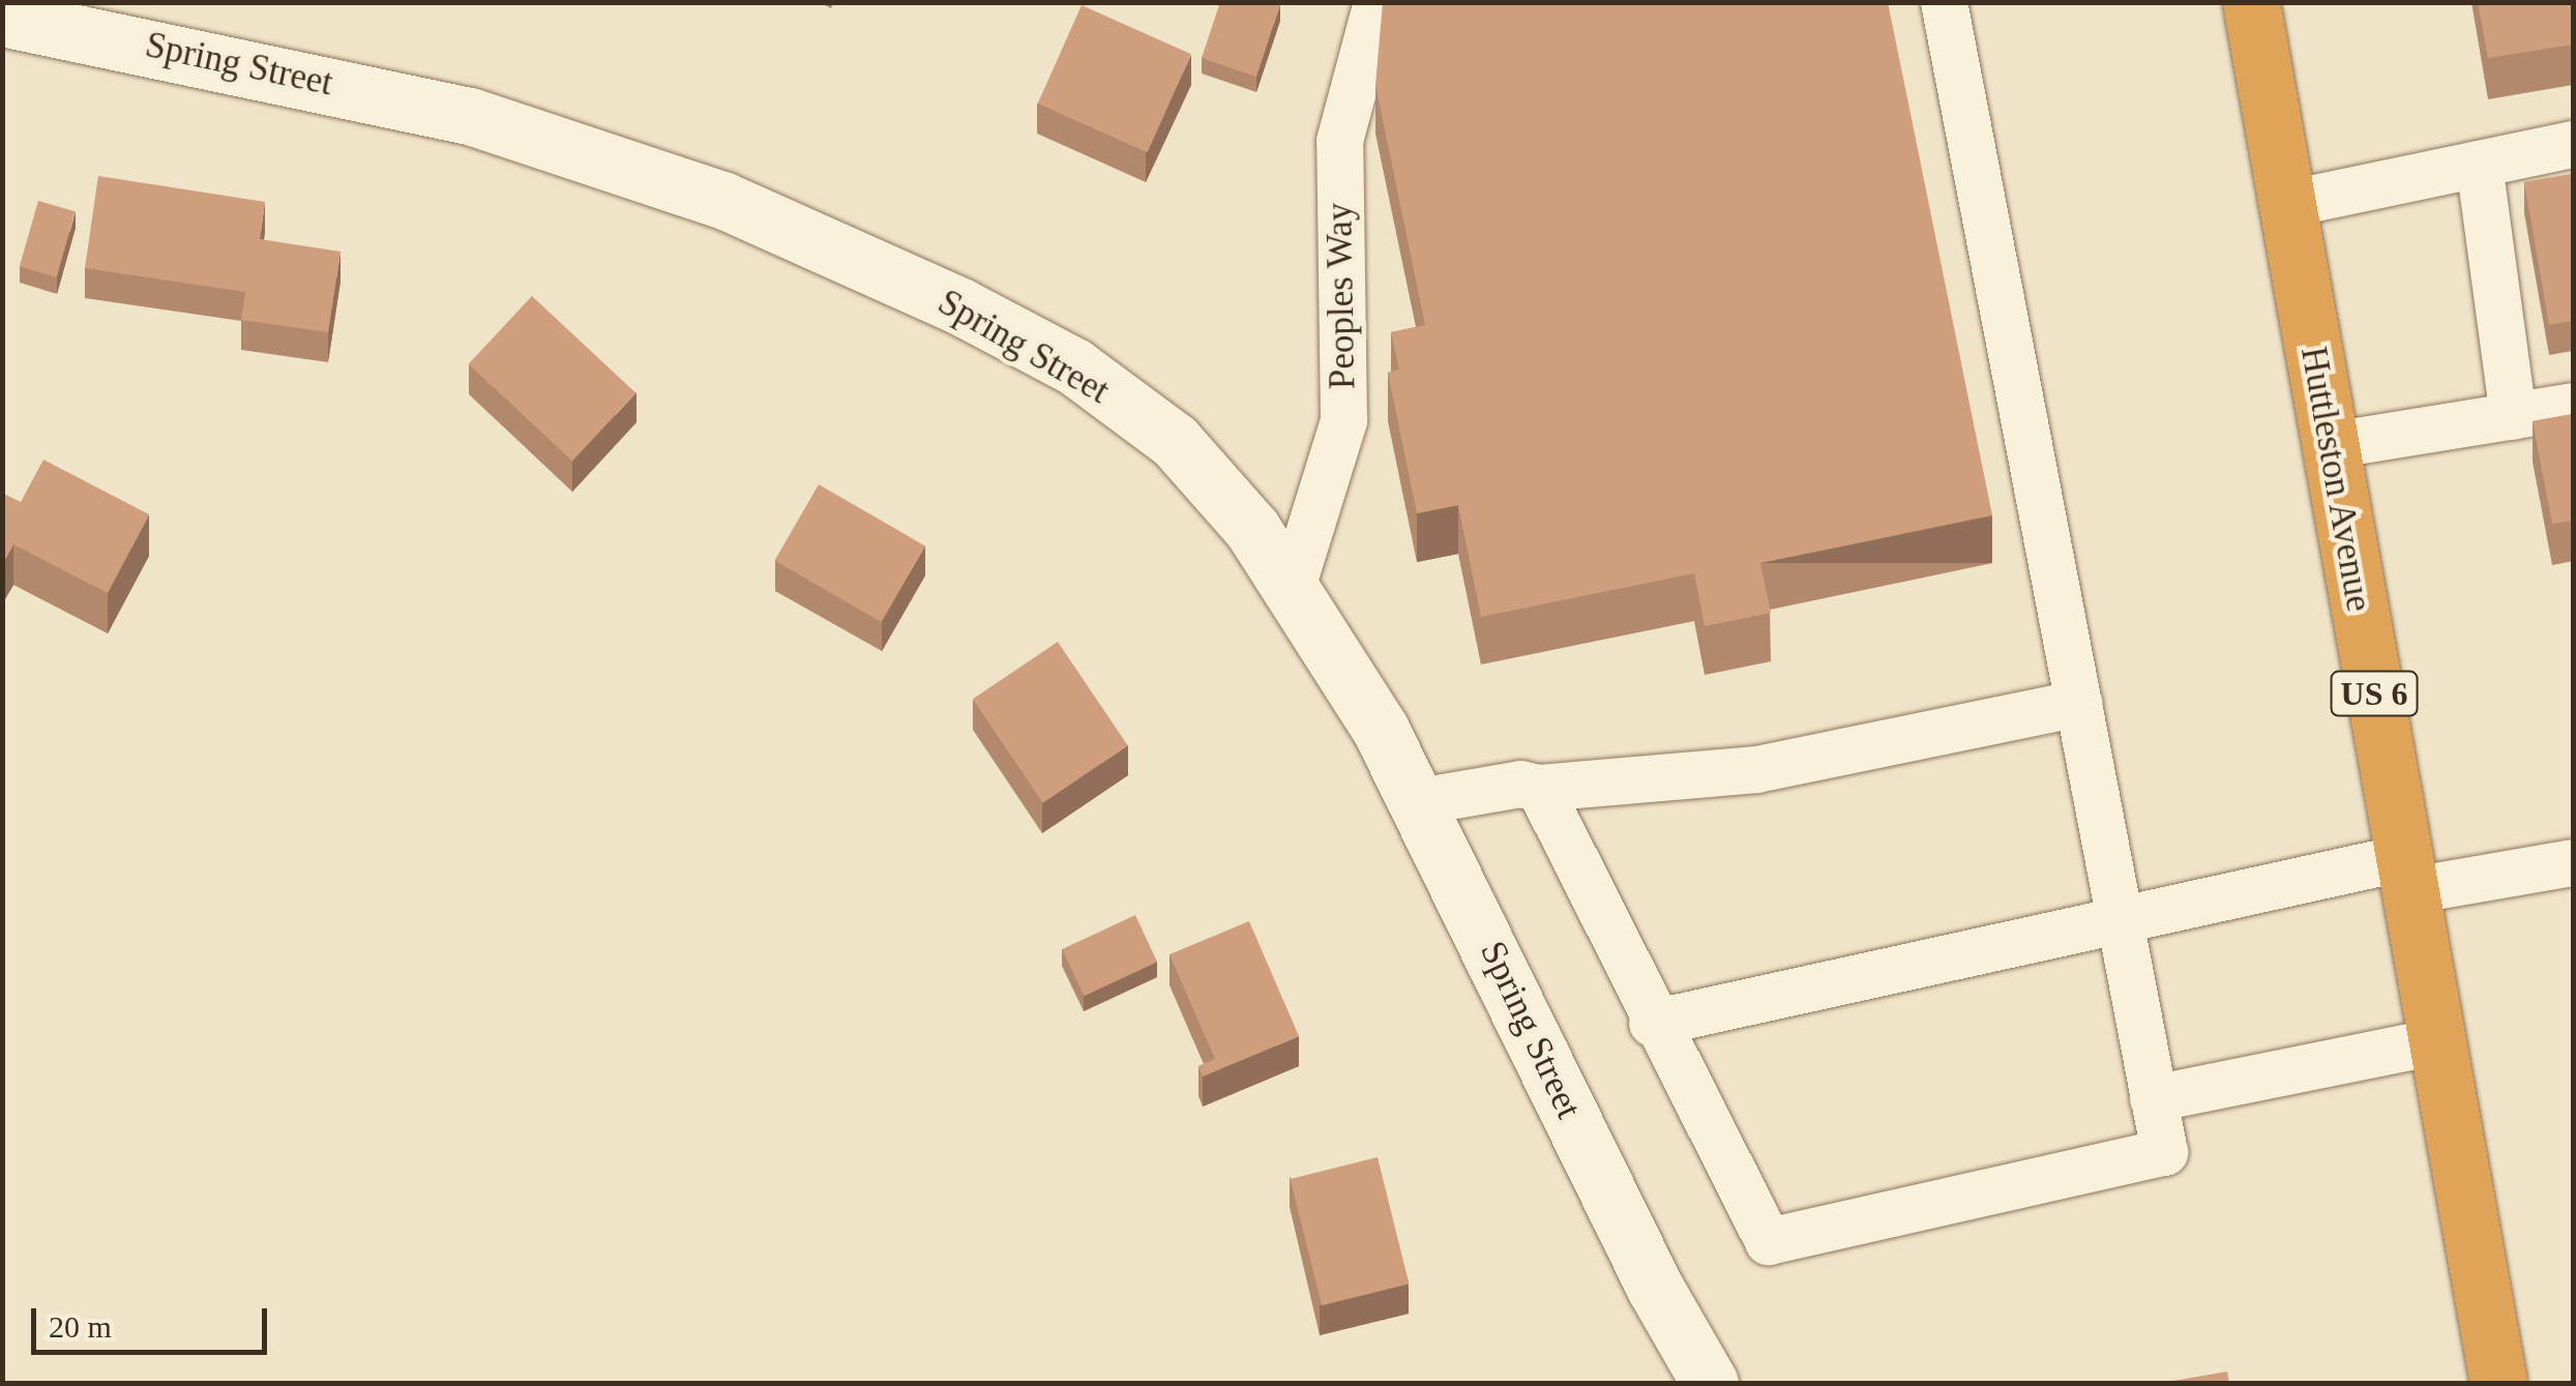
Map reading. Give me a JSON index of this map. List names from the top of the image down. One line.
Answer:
{"streets":{"highway":["Huttleston Avenue","US 6"],"street":["Spring Street"],"lane":["Peoples Way"]},"crossings":[["Spring Street","Peoples Way"]],"scale_bar":"20 m"}
